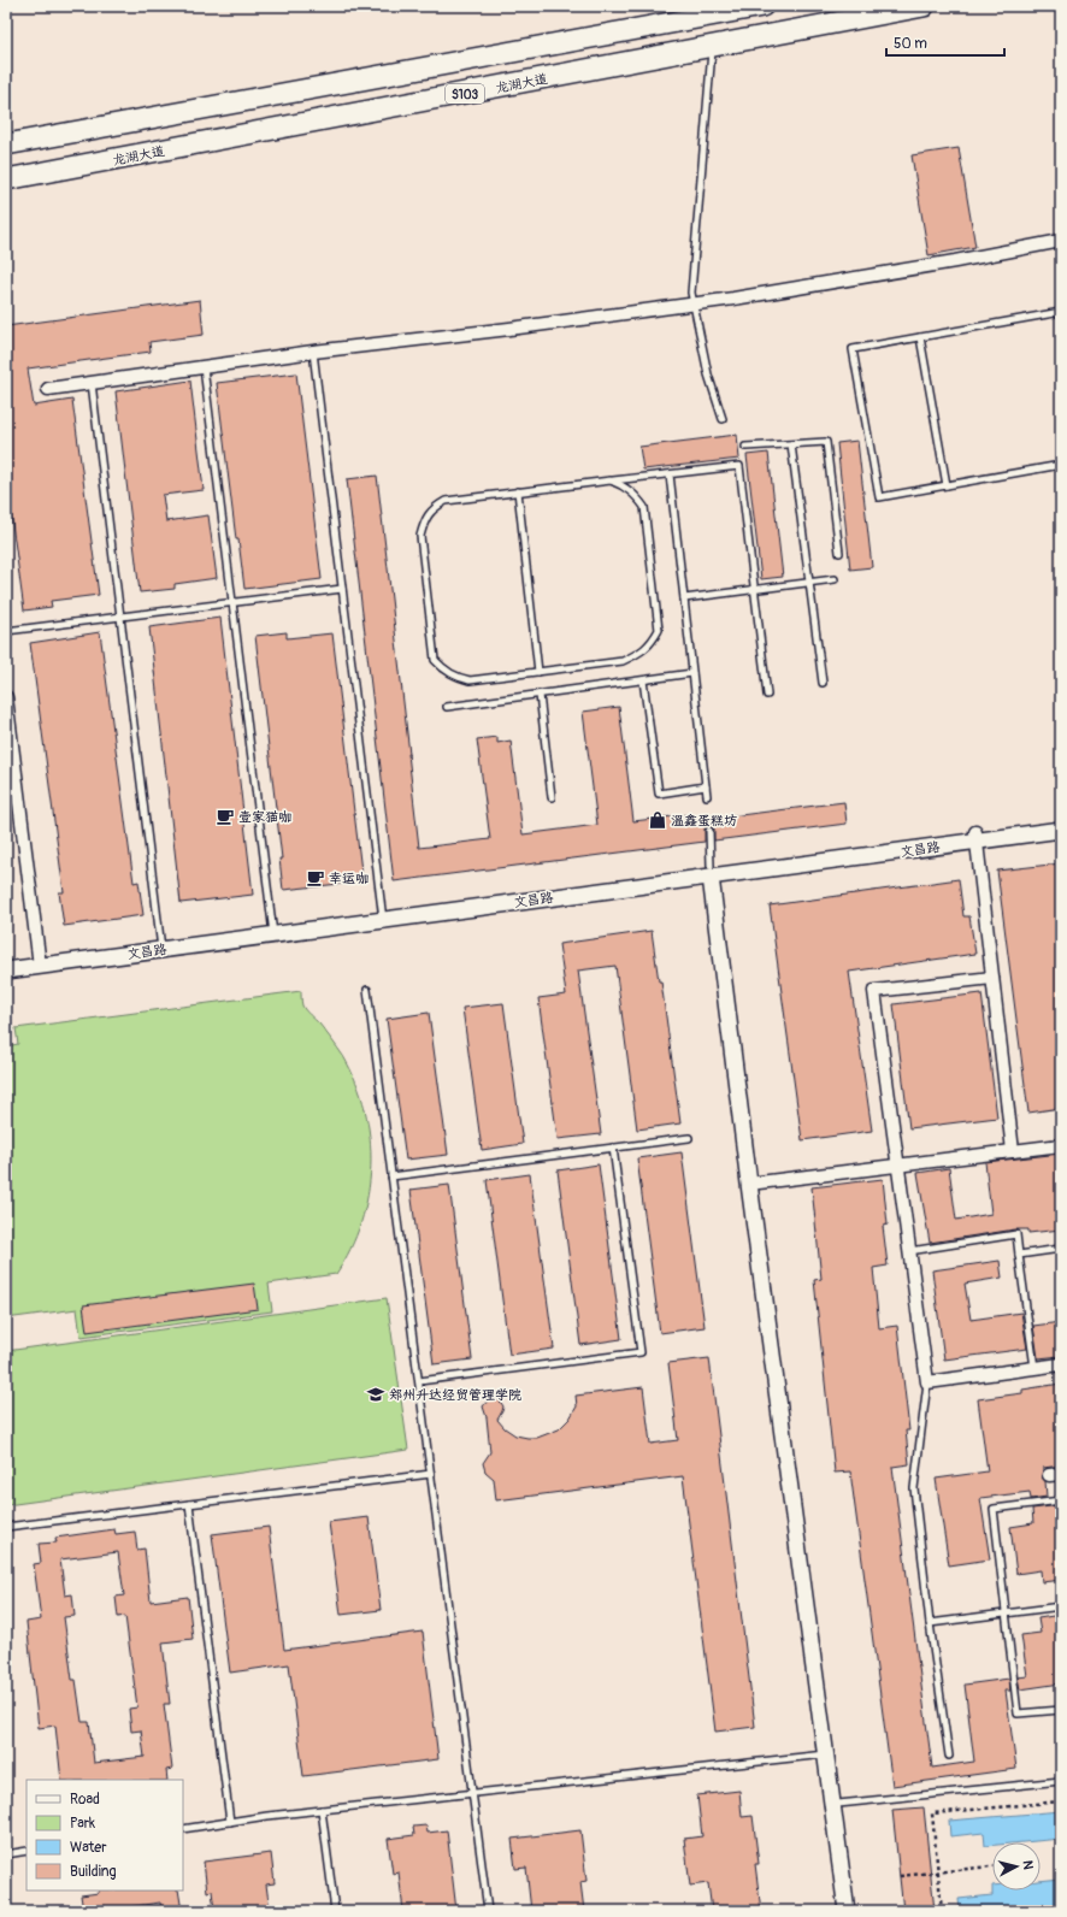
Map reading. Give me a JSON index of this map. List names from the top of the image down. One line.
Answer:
{"streets":{"highway":["龙湖大道","S103"],"street":["文昌路"]},"places":{"cafe":["壹家猫咖","幸运咖"],"shop":["温鑫蛋糕坊"],"school or university":["郑州升达经贸管理学院"]},"legend":["Road","Park","Water","Building"],"scale_bar":"50 m","north":"right"}
